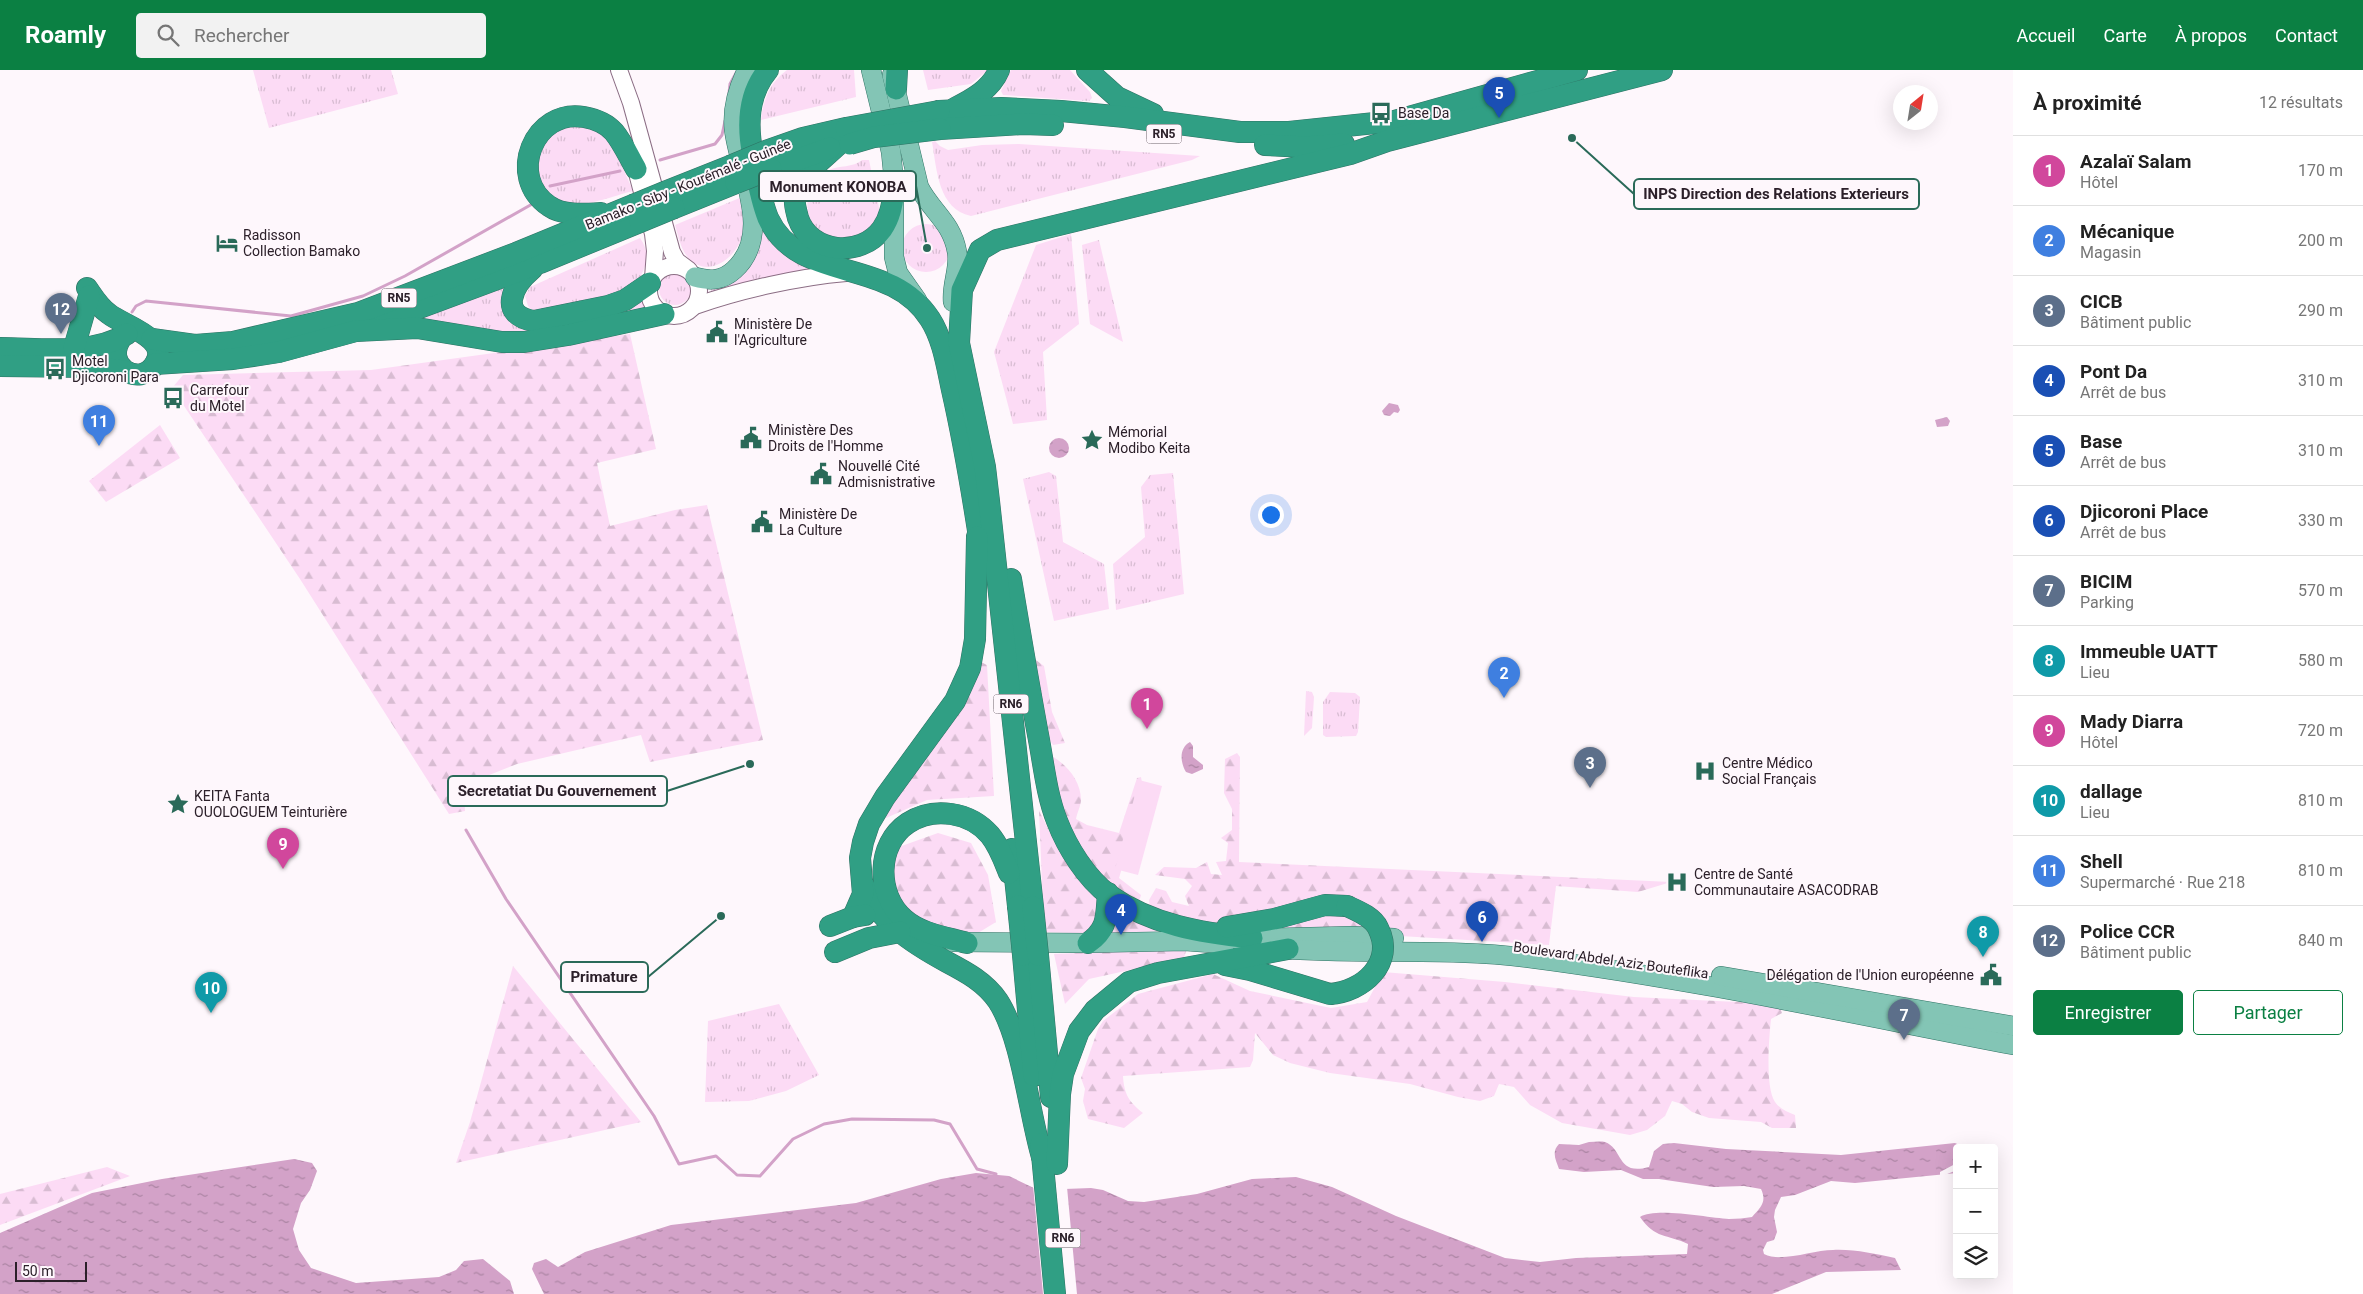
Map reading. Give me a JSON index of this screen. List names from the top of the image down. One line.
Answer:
{"streets":{"highway":["RN5","Bamako - Siby - Kourémalé - Guinée","RN6"],"main road":["Boulevard Abdel Aziz Bouteflika"]},"crossings":[["RN5","Bamako - Siby - Kourémalé - Guinée"]],"places":{"bus stop":["Base Da","Motel Djicoroni Para","Carrefour du Motel"],"other":["INPS Direction des Relations Exterieurs","Monument KONOBA","Secretatiat Du Gouvernement","Primature"],"hotel":["Radisson Collection Bamako"],"public building":["Ministère De l'Agriculture","Ministère Des Droits de l'Homme","Nouvellé Cité Admisnistrative","Ministère De La Culture","Délégation de l'Union européenne"],"place":["Mémorial Modibo Keita","KEITA Fanta OUOLOGUEM Teinturière"],"hospital":["Centre Médico Social Français","Centre de Santé Communautaire ASACODRAB"]},"scale_bar":"50 m","north":"top right","page":{"header":"Roamly","search":"Rechercher","nav":["Accueil","Carte","À propos","Contact"],"heading":["À proximité","12 résultats"],"pins":["5","12","11","2","1","3","9","4","6","8","10","7"],"list":[{"mark":"1","name":"Azalaï Salam","note":"Hôtel","value":"170 m"},{"mark":"2","name":"Mécanique","note":"Magasin","value":"200 m"},{"mark":"3","name":"CICB","note":"Bâtiment public","value":"290 m"},{"mark":"4","name":"Pont Da","note":"Arrêt de bus","value":"310 m"},{"mark":"5","name":"Base","note":"Arrêt de bus","value":"310 m"},{"mark":"6","name":"Djicoroni Place","note":"Arrêt de bus","value":"330 m"},{"mark":"7","name":"BICIM","note":"Parking","value":"570 m"},{"mark":"8","name":"Immeuble UATT","note":"Lieu","value":"580 m"},{"mark":"9","name":"Mady Diarra","note":"Hôtel","value":"720 m"},{"mark":"10","name":"dallage","note":"Lieu","value":"810 m"},{"mark":"11","name":"Shell","note":"Supermarché · Rue 218","value":"810 m"},{"mark":"12","name":"Police CCR","note":"Bâtiment public","value":"840 m"}],"buttons":["Enregistrer","Partager"],"map_buttons":["+","−"],"scale":"50 m"}}
